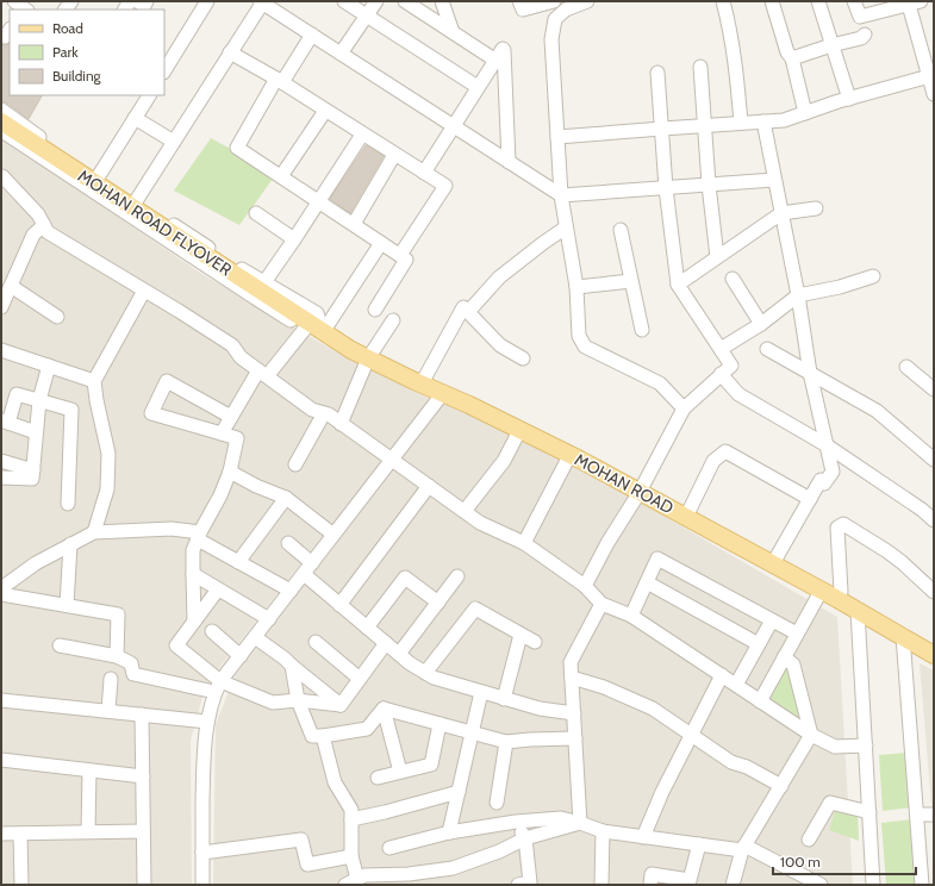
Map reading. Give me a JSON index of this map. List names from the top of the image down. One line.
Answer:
{"streets":{"main road":["MOHAN ROAD FLYOVER","MOHAN ROAD"]},"crossings":[["MOHAN ROAD FLYOVER","MOHAN ROAD"]],"legend":["Road","Park","Building"],"scale_bar":"100 m"}
